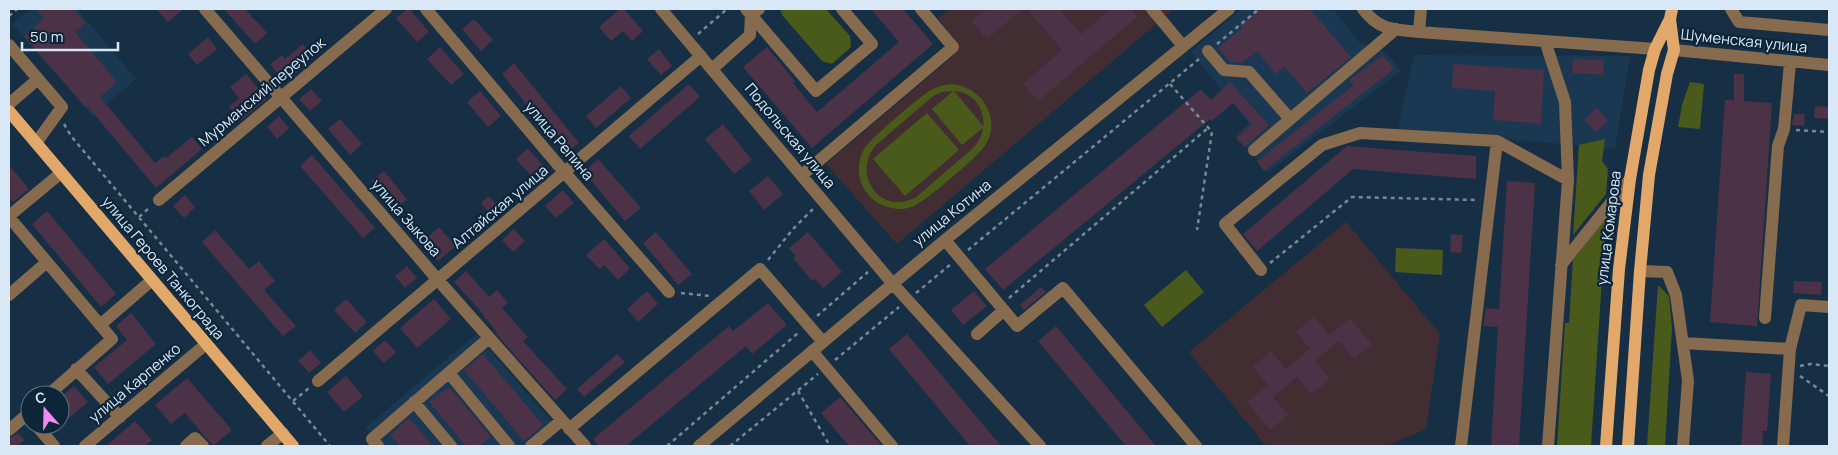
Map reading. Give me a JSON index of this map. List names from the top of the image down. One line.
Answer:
{"streets":{"main road":["Шуменская улица","улица Комарова","улица Героев Танкограда"],"street":["Мурманский переулок","Подольская улица","улица Репина","Алтайская улица","улица Котина","улица Зыкова","улица Карпенко"]},"crossings":[["Шуменская улица","улица Комарова"],["Мурманский переулок","улица Зыкова"],["Подольская улица","Алтайская улица"],["Подольская улица","улица Котина"],["улица Репина","Алтайская улица"],["Алтайская улица","улица Зыкова"],["улица Героев Танкограда","улица Карпенко"]],"scale_bar":"50 m","north":"top"}
